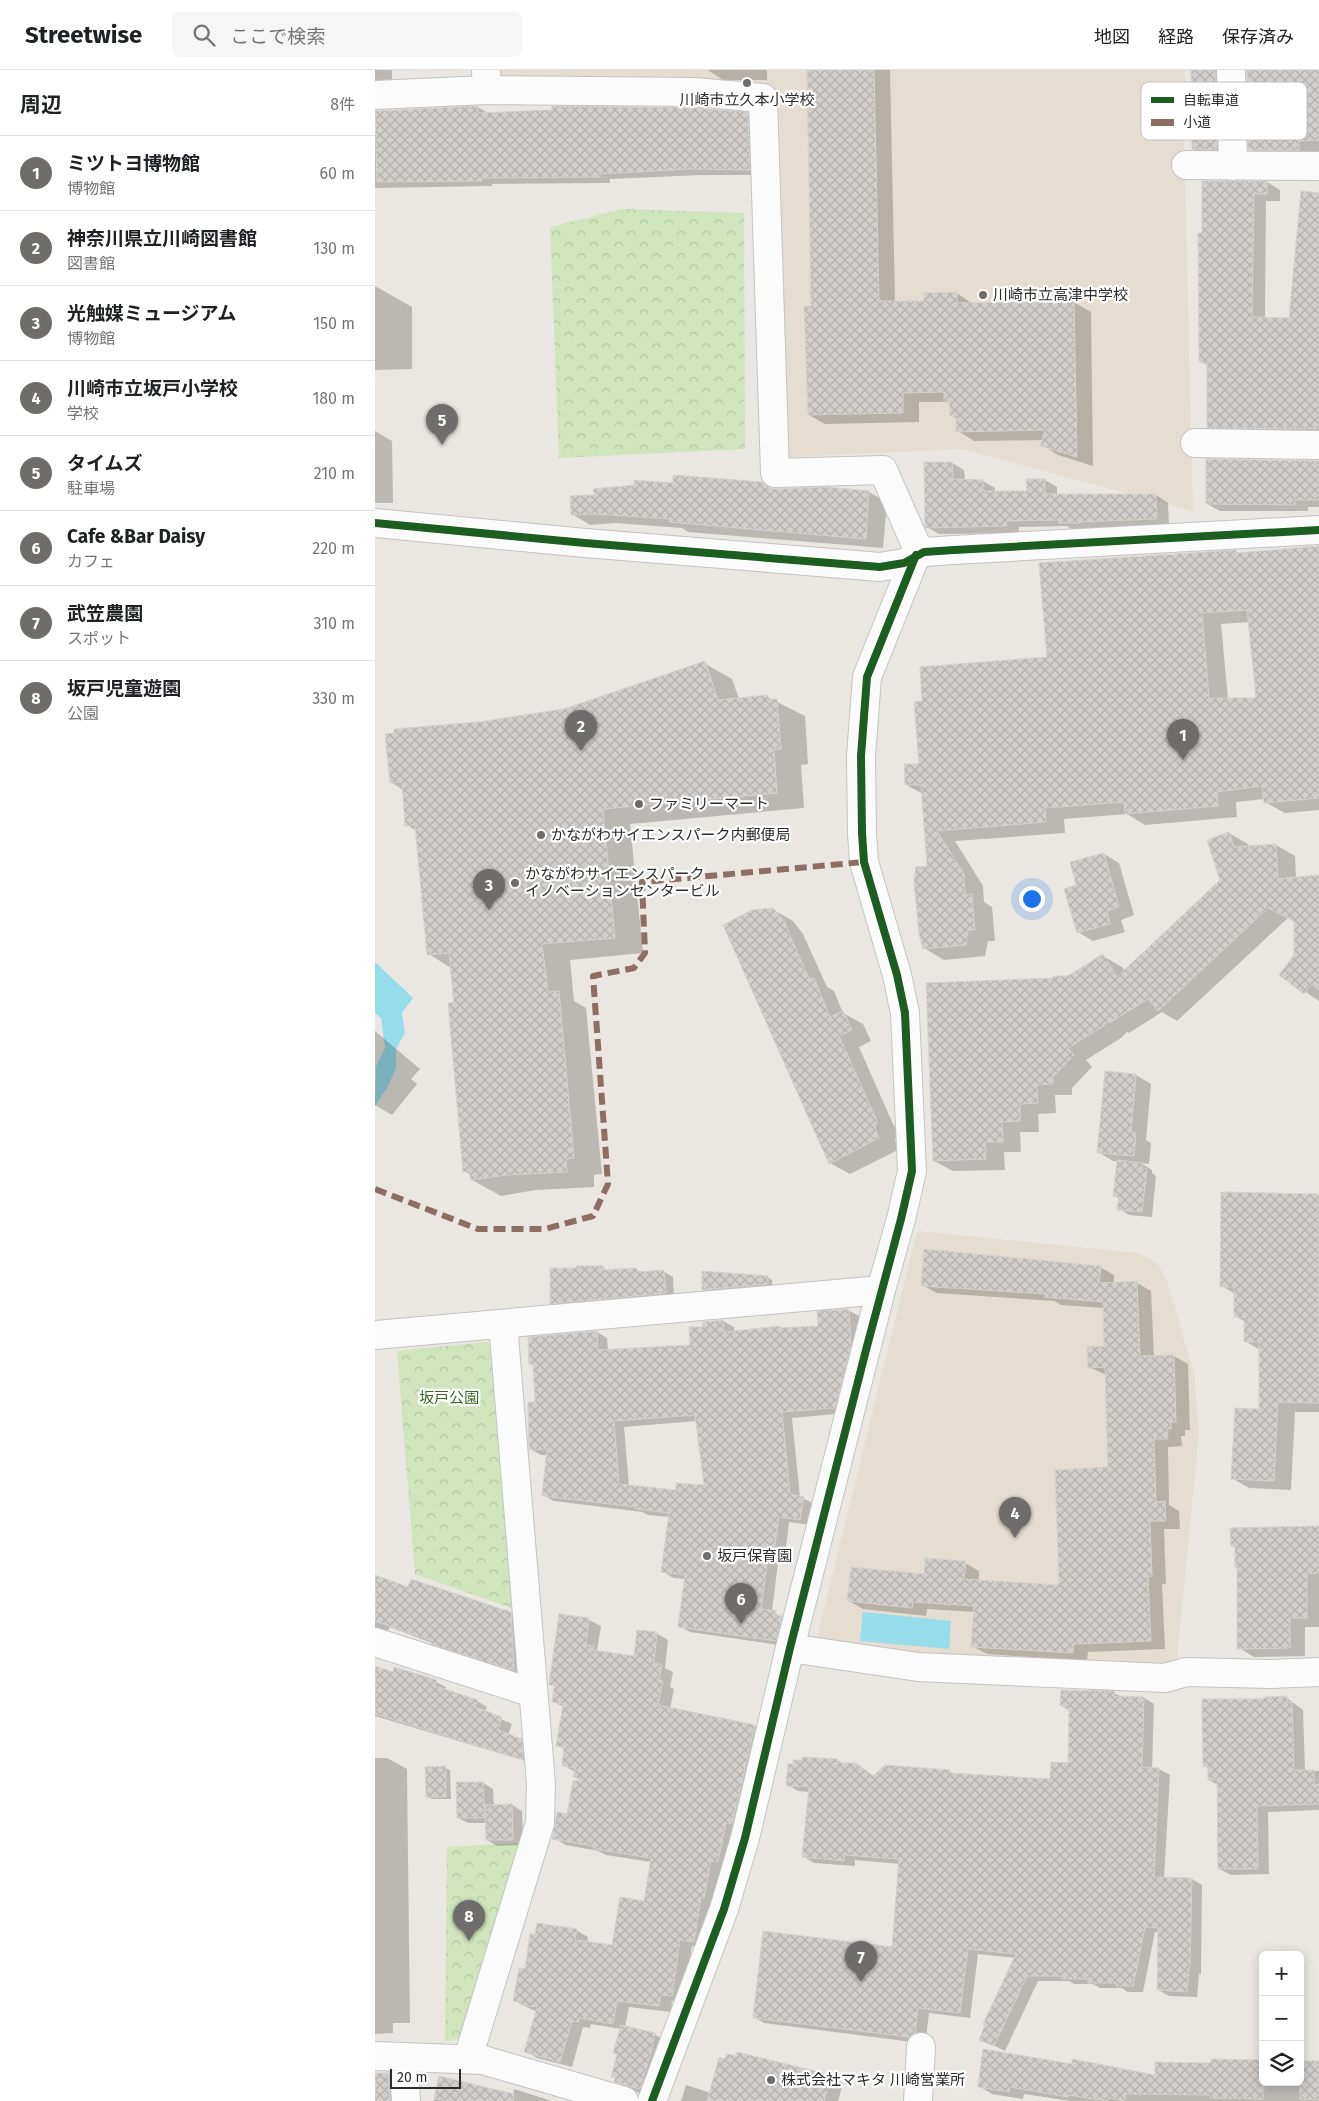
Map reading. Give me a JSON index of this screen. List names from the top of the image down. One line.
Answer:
{"parks":["坂戸公園"],"places":["川崎市立久本小学校","川崎市立高津中学校","ファミリーマート","かながわサイエンスパーク内郵便局","かながわサイエンスパーク イノベーションセンタービル","坂戸保育園","株式会社マキタ 川崎営業所"],"legend":["自転車道","小道"],"scale_bar":"20 m","page":{"header":"Streetwise","search":"ここで検索","nav":["地図","経路","保存済み"],"heading":["周辺","8件"],"list":[{"mark":"1","name":"ミツトヨ博物館","note":"博物館","value":"60 m"},{"mark":"2","name":"神奈川県立川崎図書館","note":"図書館","value":"130 m"},{"mark":"3","name":"光触媒ミュージアム","note":"博物館","value":"150 m"},{"mark":"4","name":"川崎市立坂戸小学校","note":"学校","value":"180 m"},{"mark":"5","name":"タイムズ","note":"駐車場","value":"210 m"},{"mark":"6","name":"Cafe &Bar Daisy","note":"カフェ","value":"220 m"},{"mark":"7","name":"武笠農園","note":"スポット","value":"310 m"},{"mark":"8","name":"坂戸児童遊園","note":"公園","value":"330 m"}],"pins":["5","2","1","3","4","6","8","7"],"map_buttons":["+","−"],"scale":"20 m"}}
